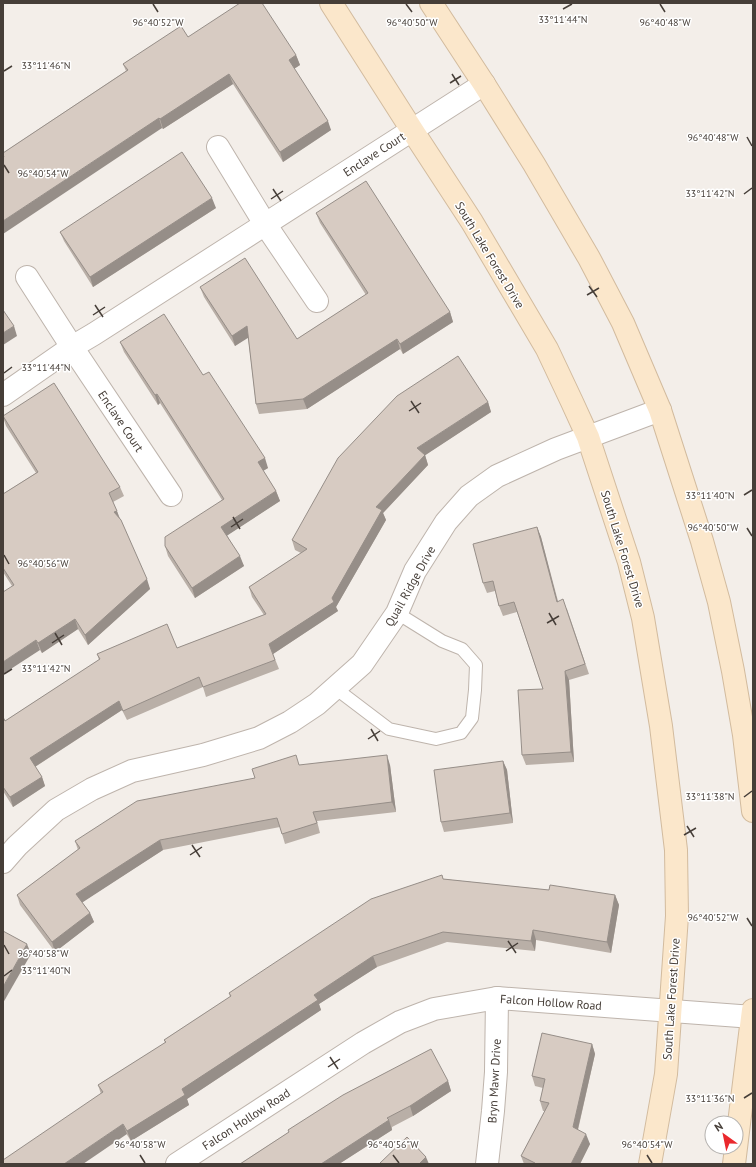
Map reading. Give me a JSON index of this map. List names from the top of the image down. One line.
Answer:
{"streets":{"main road":["South Lake Forest Drive"],"street":["Enclave Court","Quail Ridge Drive","Falcon Hollow Road","Bryn Mawr Drive"]},"crossings":[["Enclave Court","South Lake Forest Drive"],["South Lake Forest Drive","Quail Ridge Drive"],["South Lake Forest Drive","Falcon Hollow Road"],["Falcon Hollow Road","Bryn Mawr Drive"]],"north":"top left","coordinates":["33°11'44\"N","96°40'50\"W","96°40'52\"W","96°40'48\"W","33°11'46\"N","96°40'54\"W","33°11'42\"N","33°11'40\"N","96°40'56\"W","33°11'38\"N","96°40'58\"W","33°11'36\"N"]}
